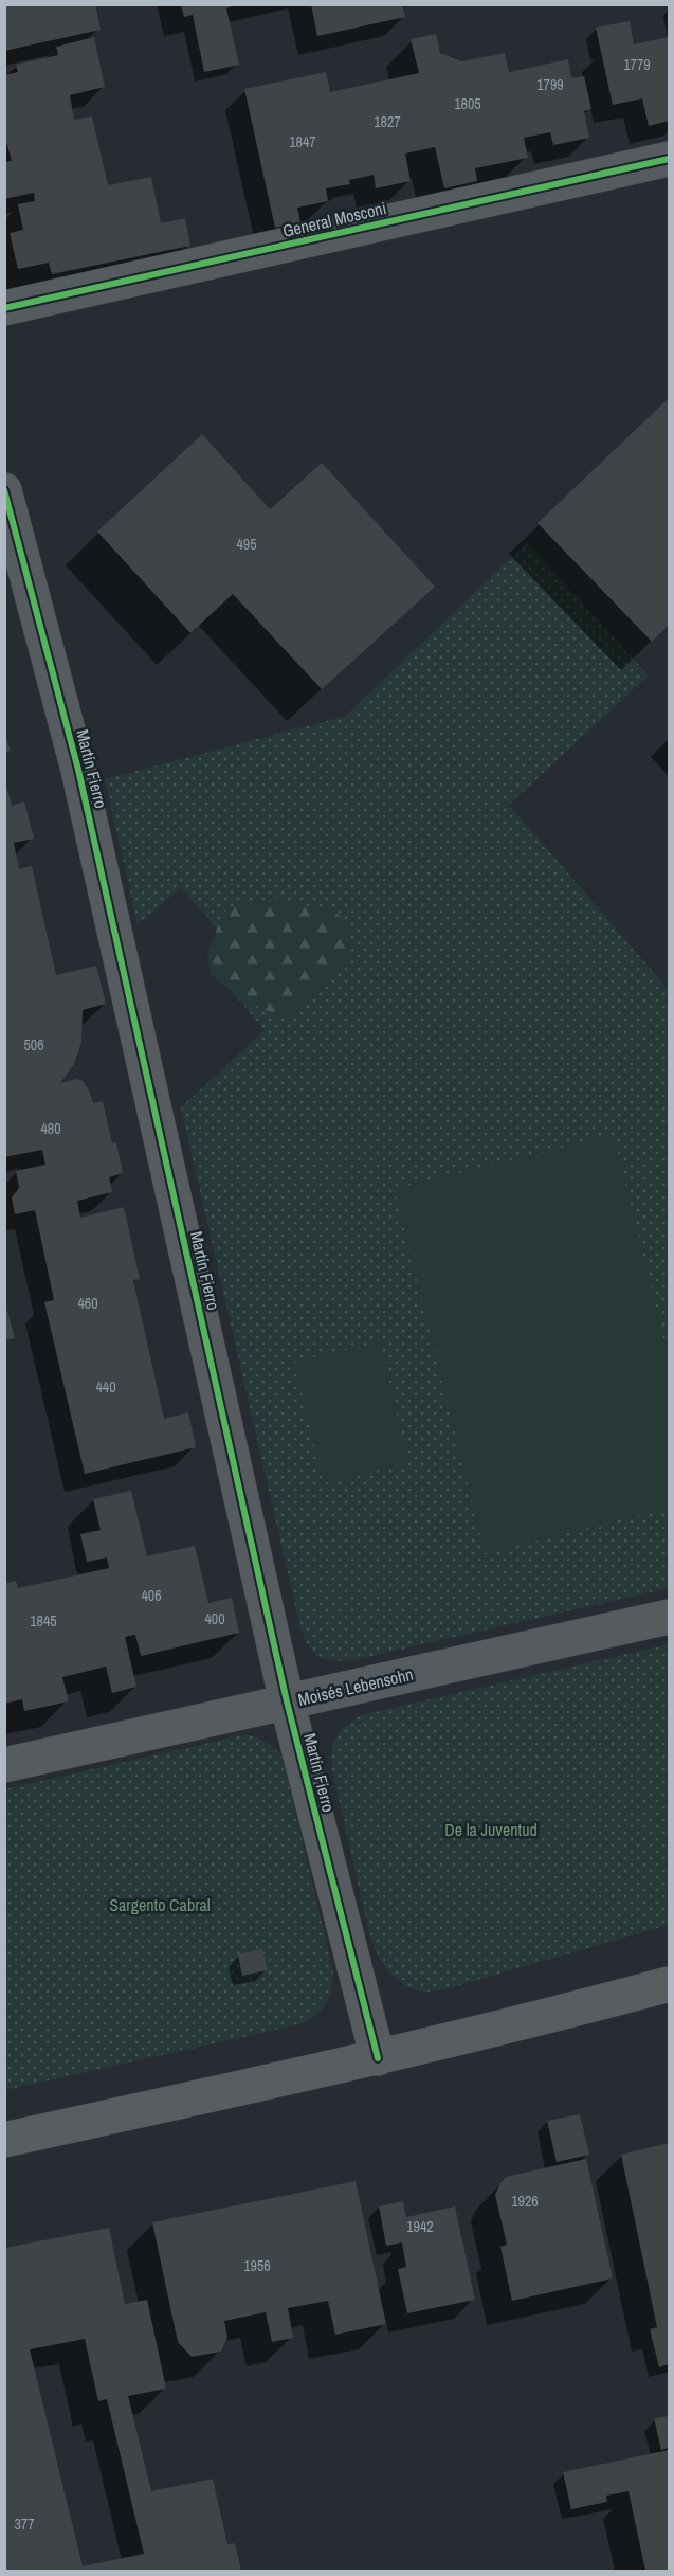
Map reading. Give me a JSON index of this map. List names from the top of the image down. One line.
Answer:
{"streets":{"street":["General Mosconi","Martín Fierro","Moisés Lebensohn"]},"crossings":[["Martín Fierro","Moisés Lebensohn"]],"parks":["De la Juventud","Sargento Cabral"],"house_numbers":["1779","1799","1805","1827","1847","495","506","480","460","440","406","400","1845","1926","1942","1956","377"]}
